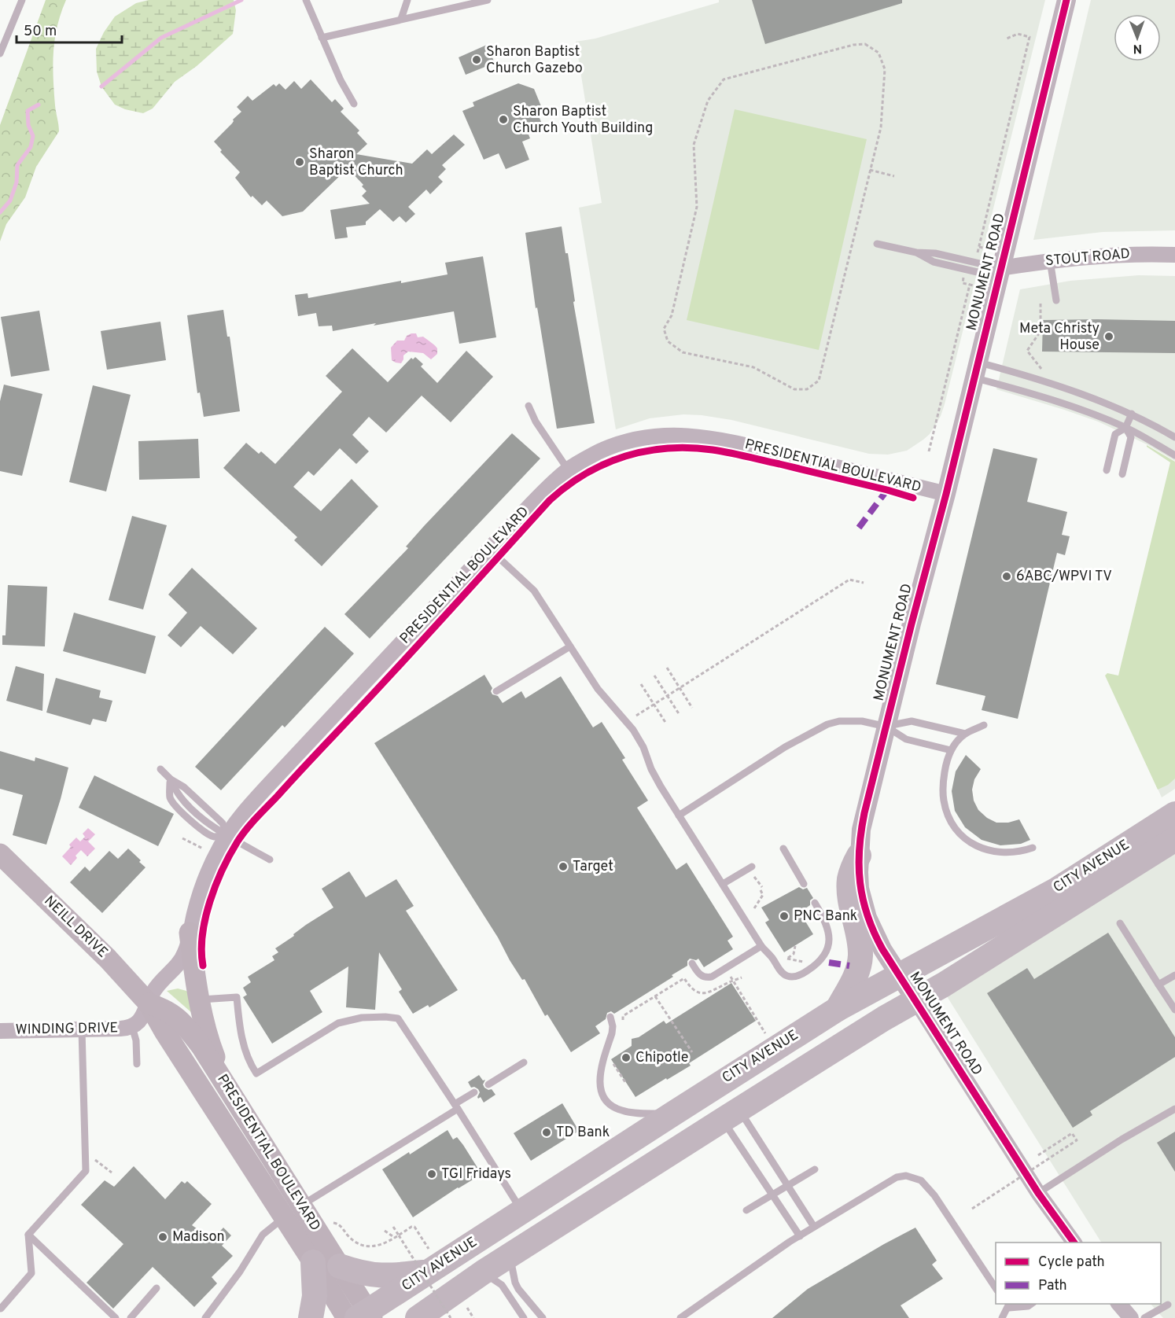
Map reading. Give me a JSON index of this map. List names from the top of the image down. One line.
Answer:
{"streets":{"highway":["CITY AVENUE"],"main road":["PRESIDENTIAL BOULEVARD","NEILL DRIVE"],"street":["STOUT ROAD","MONUMENT ROAD","WINDING DRIVE"]},"crossings":[["STOUT ROAD","MONUMENT ROAD"],["MONUMENT ROAD","PRESIDENTIAL BOULEVARD"],["MONUMENT ROAD","CITY AVENUE"],["PRESIDENTIAL BOULEVARD","CITY AVENUE"],["PRESIDENTIAL BOULEVARD","NEILL DRIVE"],["PRESIDENTIAL BOULEVARD","WINDING DRIVE"],["NEILL DRIVE","WINDING DRIVE"]],"places":["Sharon Baptist Church Gazebo","Sharon Baptist Church Youth Building","Sharon Baptist Church","Meta Christy House","6ABC/WPVI TV","Target","PNC Bank","Chipotle","TD Bank","TGI Fridays","Madison"],"legend":["Cycle path","Path"],"scale_bar":"50 m","north":"bottom"}
